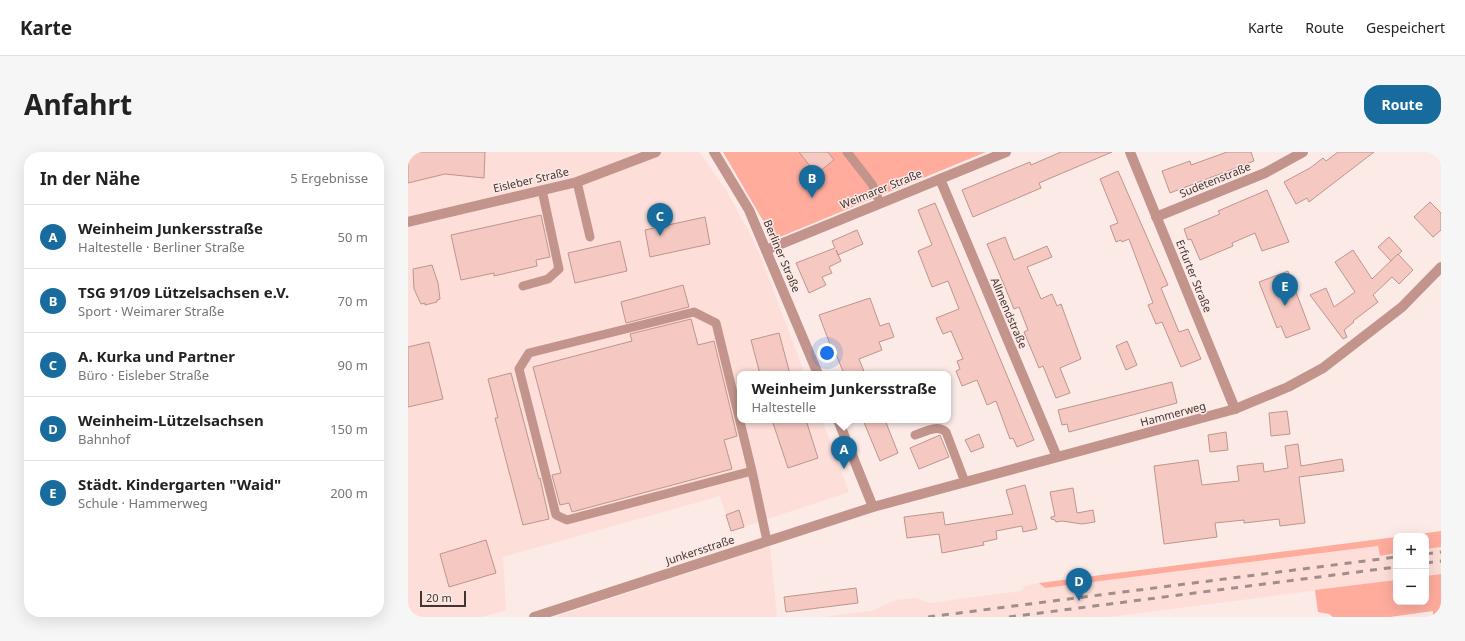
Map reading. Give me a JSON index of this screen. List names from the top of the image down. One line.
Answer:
{"streets":{"street":["Eisleber Straße","Sudetenstraße","Weimarer Straße","Berliner Straße","Erfurter Straße","Allmendstraße","Hammerweg","Junkersstraße"]},"crossings":[["Sudetenstraße","Erfurter Straße"],["Weimarer Straße","Berliner Straße"],["Weimarer Straße","Allmendstraße"],["Erfurter Straße","Hammerweg"],["Allmendstraße","Hammerweg"],["Hammerweg","Junkersstraße"]],"scale_bar":"20 m","page":{"header":"Karte","nav":["Karte","Route","Gespeichert"],"title":"Anfahrt","buttons":"Route","heading":["In der Nähe","5 Ergebnisse"],"pins":["B","C","E","A","D"],"list":[{"mark":"A","name":"Weinheim Junkersstraße","note":"Haltestelle · Berliner Straße","value":"50 m"},{"mark":"B","name":"TSG 91/09 Lützelsachsen e.V.","note":"Sport · Weimarer Straße","value":"70 m"},{"mark":"C","name":"A. Kurka und Partner","note":"Büro · Eisleber Straße","value":"90 m"},{"mark":"D","name":"Weinheim-Lützelsachsen","note":"Bahnhof","value":"150 m"},{"mark":"E","name":"Städt. Kindergarten \"Waid\"","note":"Schule · Hammerweg","value":"200 m"}],"popup":["Weinheim Junkersstraße","Haltestelle"],"map_buttons":["+","−"],"scale":"20 m"}}
